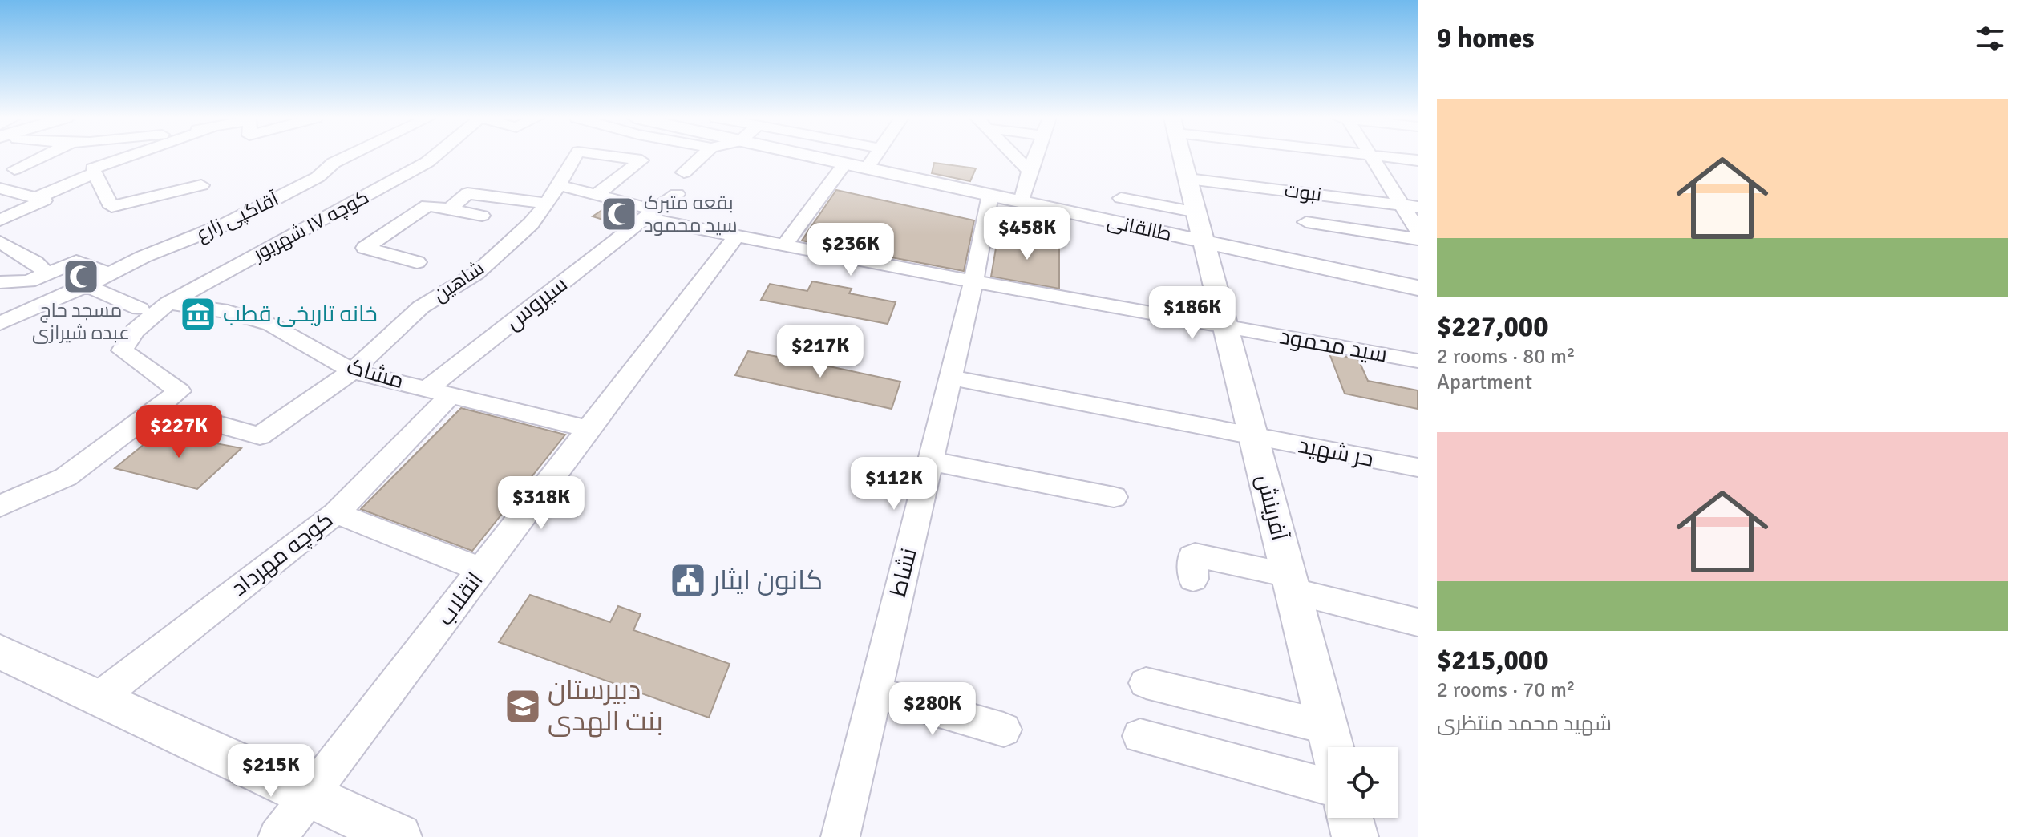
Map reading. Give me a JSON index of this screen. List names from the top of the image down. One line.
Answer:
{"streets":{"main road":["طالقانی","آفرینش"],"street":["نبوت","آقاگپی زارع","کوچه ۱۷ شهریور","شاهین","سیروس","سید محمود","مشاک","حر شهید","کوچه مهرداد","نشاط","انقلاب"]},"crossings":[["نبوت","آفرینش"],["کوچه ۱۷ شهریور","شاهین"],["کوچه ۱۷ شهریور","مشاک"],["طالقانی","آفرینش"],["طالقانی","نشاط"],["شاهین","سید محمود"],["شاهین","مشاک"],["سیروس","سید محمود"],["سیروس","مشاک"],["سیروس","کوچه مهرداد"],["سید محمود","آفرینش"],["سید محمود","نشاط"],["سید محمود","انقلاب"],["مشاک","کوچه مهرداد"],["مشاک","انقلاب"],["حر شهید","آفرینش"],["حر شهید","نشاط"]],"places":{"mosque":["بقعه متبرک سید محمود","مسجد حاج عبده شیرازی"],"museum":["خانه تاریخی قطب"],"public building":["کانون ایثار"],"school or university":["دبیرستان بنت الهدی"]},"page":{"heading":"9 homes","list":[{"name":"$227,000","note":"2 rooms · 80 m² · Apartment"},{"name":"$215,000","note":"2 rooms · 70 m² · شهید محمد منتظری"}],"price":["$458K","$236K","$186K","$217K","$227K","$112K","$318K","$280K","$215K"]}}
